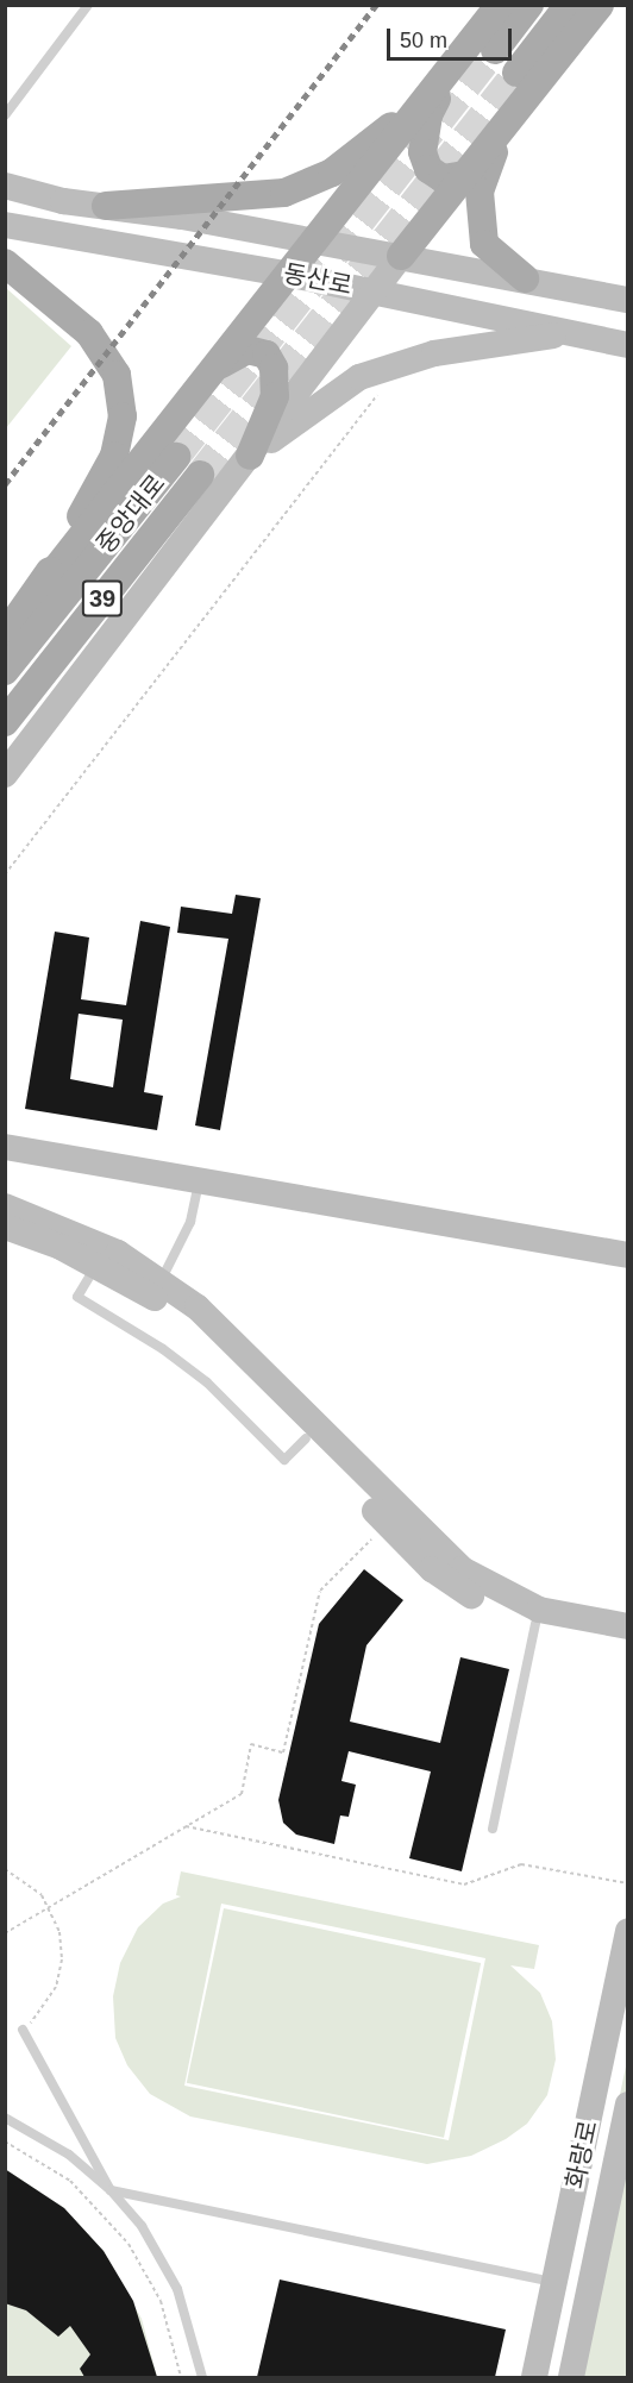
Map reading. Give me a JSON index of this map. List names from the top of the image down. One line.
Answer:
{"streets":{"main road":["중앙대로","39"],"street":["동산로","화랑로"]},"scale_bar":"50 m"}
